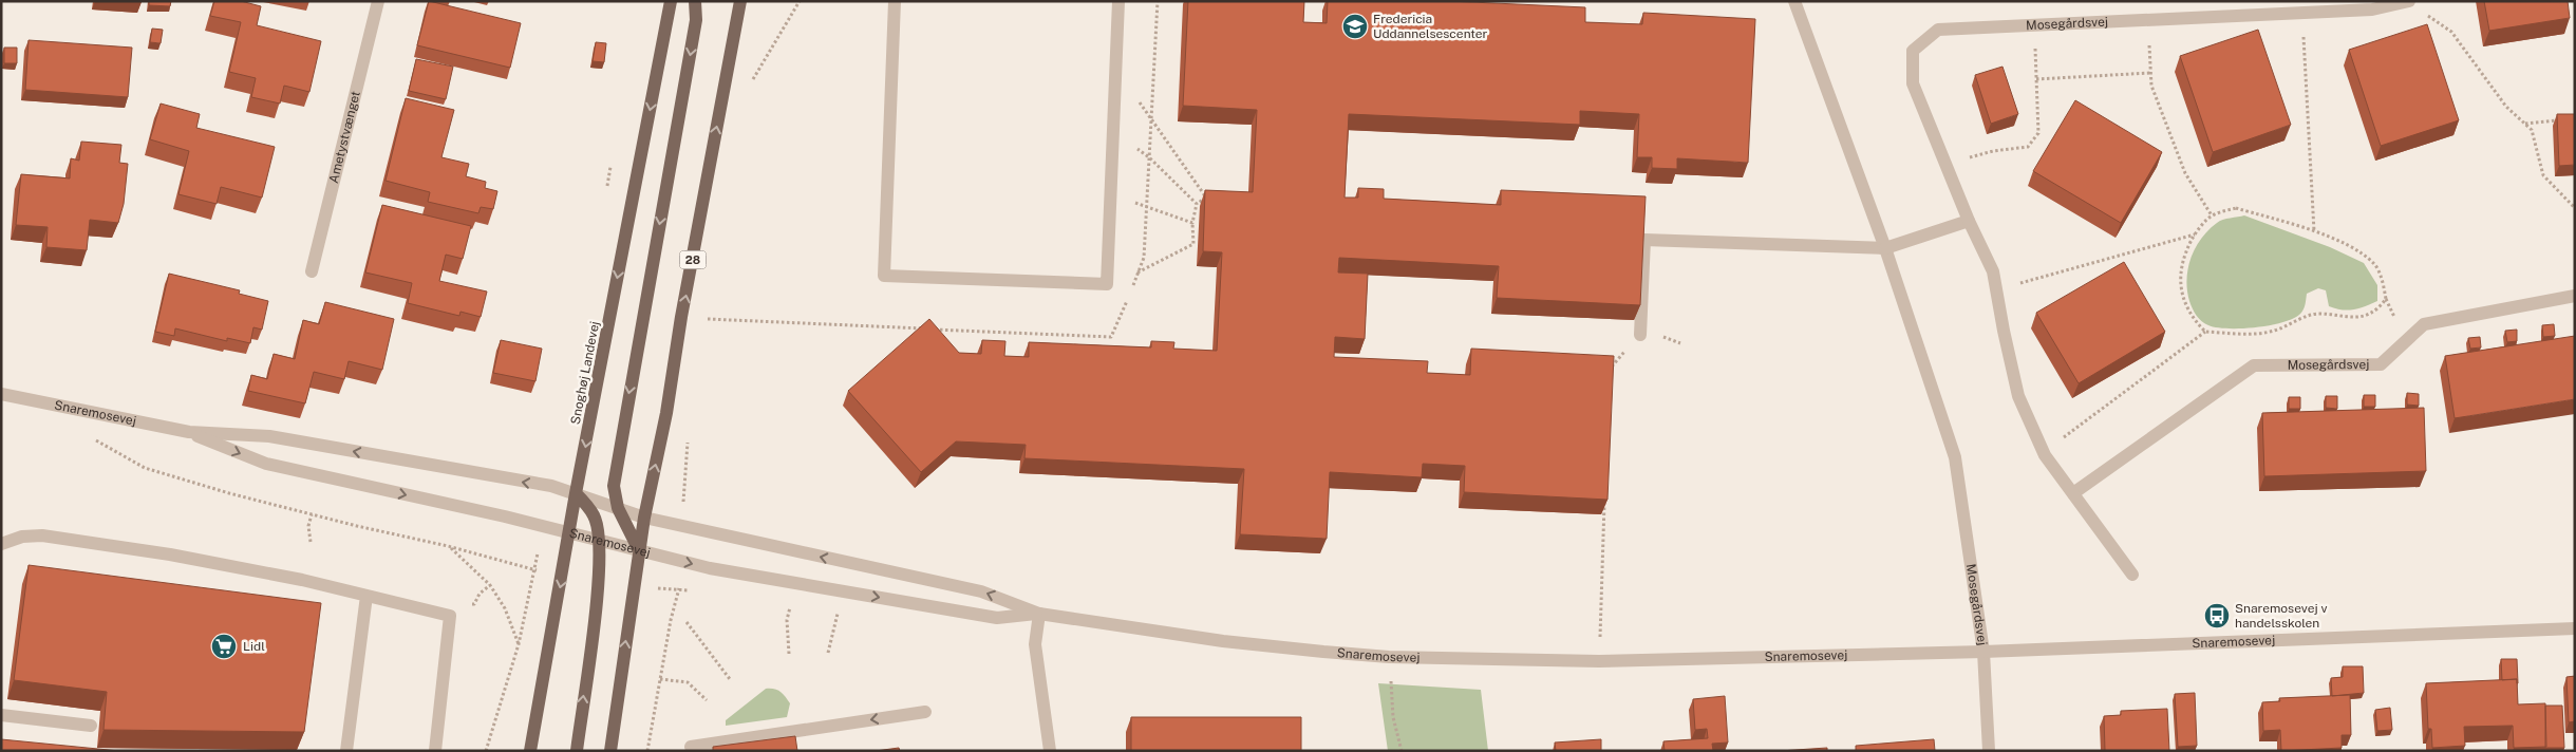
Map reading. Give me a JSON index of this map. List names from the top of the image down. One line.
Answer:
{"streets":{"main road":["28","Snoghøj Landevej"],"street":["Mosegårdsvej","Ametystvænget","Snaremosevej"]},"crossings":[["Mosegårdsvej","Snaremosevej"],["28","Snaremosevej"],["Snoghøj Landevej","Snaremosevej"]],"places":{"school or university":["Fredericia Uddannelsescenter"],"bus stop":["Snaremosevej v handelsskolen"],"supermarket":["Lidl"]}}
